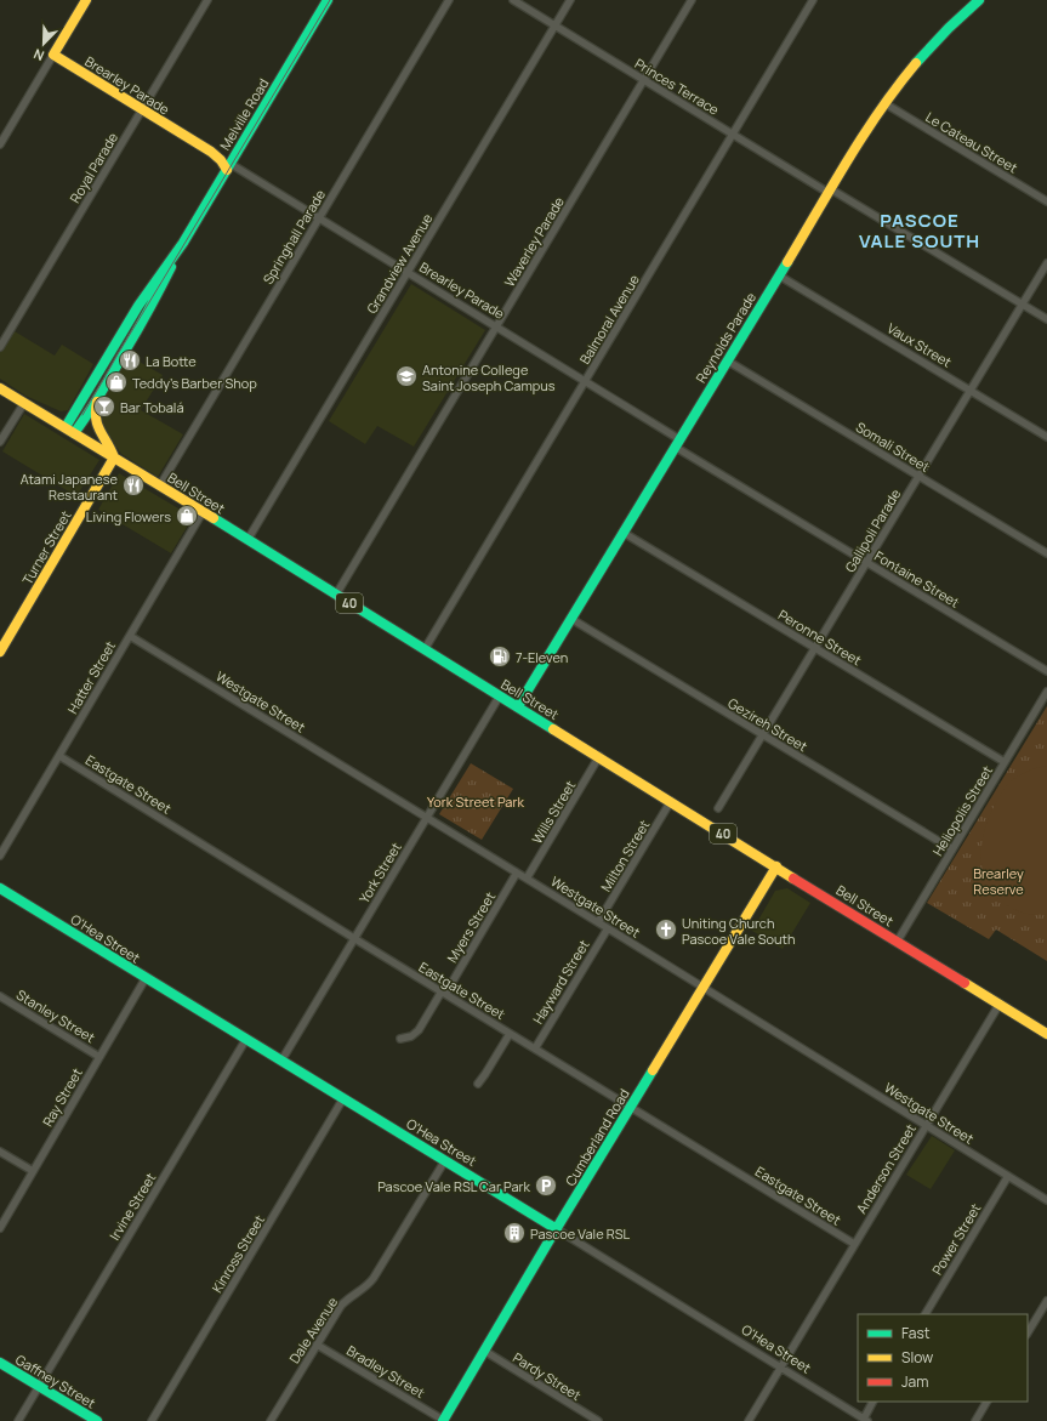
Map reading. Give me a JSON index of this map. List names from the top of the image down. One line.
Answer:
{"streets":{"main road":["Brearley Parade","Melville Road","Reynolds Parade","Bell Street","Turner Street","40","O'Hea Street","Cumberland Road","Gaffney Street"],"street":["Princes Terrace","Le Cateau Street","Royal Parade","Springhall Parade","Waverley Parade","Grandview Avenue","Balmoral Avenue","Vaux Street","Somali Street","Gallipoli Parade","Fontaine Street","Peronne Street","Hatter Street","Westgate Street","Gezireh Street","Eastgate Street","Heliopolis Street","Wills Street","Milton Street","York Street","Myers Street","Hayward Street","Stanley Street","Ray Street","Anderson Street","Irvine Street","Power Street","Kinross Street","Dale Avenue","Bradley Street","Pardy Street"]},"crossings":[["Brearley Parade","Melville Road"],["Brearley Parade","Royal Parade"],["Brearley Parade","Springhall Parade"],["Brearley Parade","Waverley Parade"],["Brearley Parade","Grandview Avenue"],["Brearley Parade","Balmoral Avenue"],["Brearley Parade","Reynolds Parade"],["Brearley Parade","Fontaine Street"],["Princes Terrace","Waverley Parade"],["Princes Terrace","Grandview Avenue"],["Princes Terrace","Balmoral Avenue"],["Princes Terrace","Reynolds Parade"],["Princes Terrace","Gallipoli Parade"],["Melville Road","Bell Street"],["Le Cateau Street","Reynolds Parade"],["Springhall Parade","Bell Street"],["Waverley Parade","Bell Street"],["Grandview Avenue","Bell Street"],["Balmoral Avenue","Bell Street"],["Reynolds Parade","Vaux Street"],["Reynolds Parade","Somali Street"],["Reynolds Parade","Bell Street"],["Reynolds Parade","Fontaine Street"],["Reynolds Parade","Peronne Street"],["Reynolds Parade","Gezireh Street"],["Vaux Street","Gallipoli Parade"],["Somali Street","Gallipoli Parade"],["Bell Street","Turner Street"],["Bell Street","Hatter Street"],["Bell Street","Heliopolis Street"],["Bell Street","Wills Street"],["Bell Street","Milton Street"],["Bell Street","York Street"],["Bell Street","Cumberland Road"],["Bell Street","Anderson Street"],["Gallipoli Parade","Fontaine Street"],["Gallipoli Parade","Peronne Street"],["Gallipoli Parade","Gezireh Street"],["Peronne Street","Heliopolis Street"],["Hatter Street","Westgate Street"],["Hatter Street","Eastgate Street"],["Westgate Street","Wills Street"],["Westgate Street","Milton Street"],["Westgate Street","York Street"],["Westgate Street","Myers Street"],["Westgate Street","Hayward Street"],["Westgate Street","Cumberland Road"],["Westgate Street","Anderson Street"],["Westgate Street","Power Street"],["Gezireh Street","Heliopolis Street"],["Eastgate Street","York Street"],["Eastgate Street","Myers Street"],["Eastgate Street","Hayward Street"],["Eastgate Street","Cumberland Road"],["Eastgate Street","Anderson Street"],["York Street","O'Hea Street"],["O'Hea Street","Ray Street"],["O'Hea Street","Cumberland Road"],["O'Hea Street","Anderson Street"],["O'Hea Street","Irvine Street"],["O'Hea Street","Kinross Street"],["O'Hea Street","Dale Avenue"],["Stanley Street","Ray Street"],["Cumberland Road","Bradley Street"],["Cumberland Road","Pardy Street"],["Irvine Street","Gaffney Street"],["Dale Avenue","Bradley Street"]],"districts":["PASCOE VALE SOUTH"],"parks":["York Street Park","Brearley Reserve"],"places":{"restaurant":["La Botte","Atami Japanese Restaurant"],"school or university":["Antonine College Saint Joseph Campus"],"shop":["Teddy's Barber Shop","Living Flowers"],"bar":["Bar Tobalá"],"fuel station":["7-Eleven"],"church":["Uniting Church Pascoe Vale South"],"parking":["Pascoe Vale RSL Car Park"],"building":["Pascoe Vale RSL"]},"legend":["Fast","Slow","Jam"],"north":"bottom left"}
